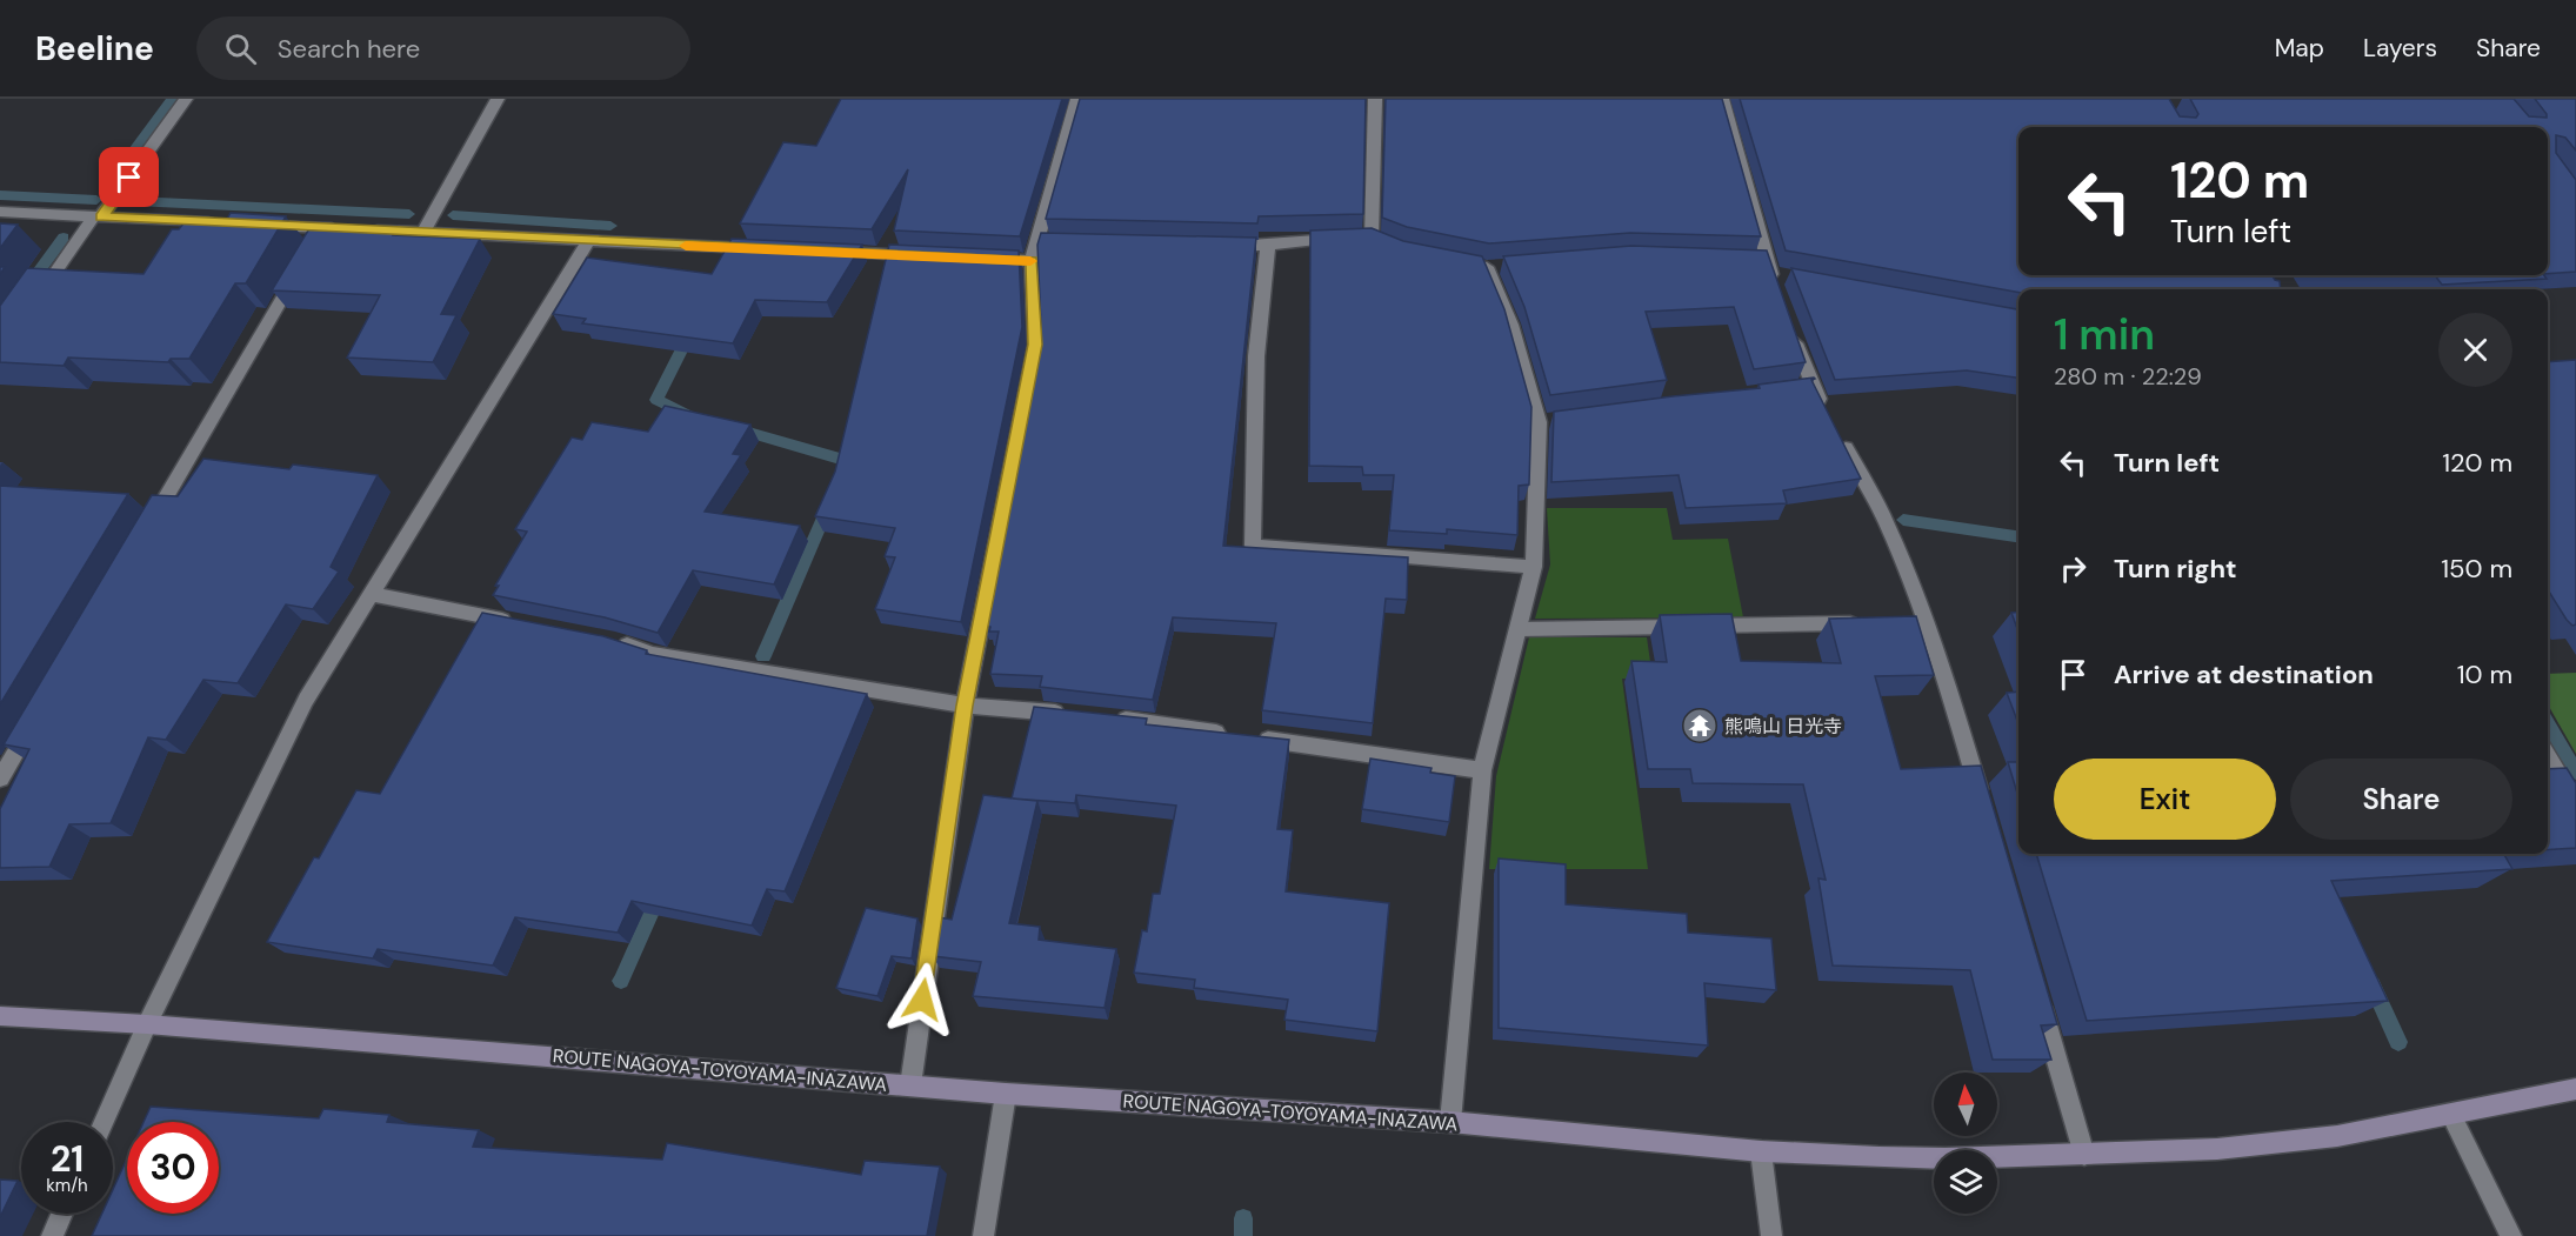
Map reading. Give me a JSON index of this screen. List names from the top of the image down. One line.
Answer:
{"streets":{"main road":["ROUTE NAGOYA-TOYOYAMA-INAZAWA"]},"places":{"temple":["熊鳴山 日光寺"]},"north":"top","page":{"header":"Beeline","search":"Search here","nav":["Map","Layers","Share"],"turn":["120 m","Turn left"],"heading":["1 min","280 m · 22:29"],"list":[{"name":"Turn left","value":"120 m"},{"name":"Turn right","value":"150 m"},{"name":"Arrive at destination","value":"10 m"}],"buttons":["Exit","Share"],"speed":"21 km/h","limit":"30"}}
